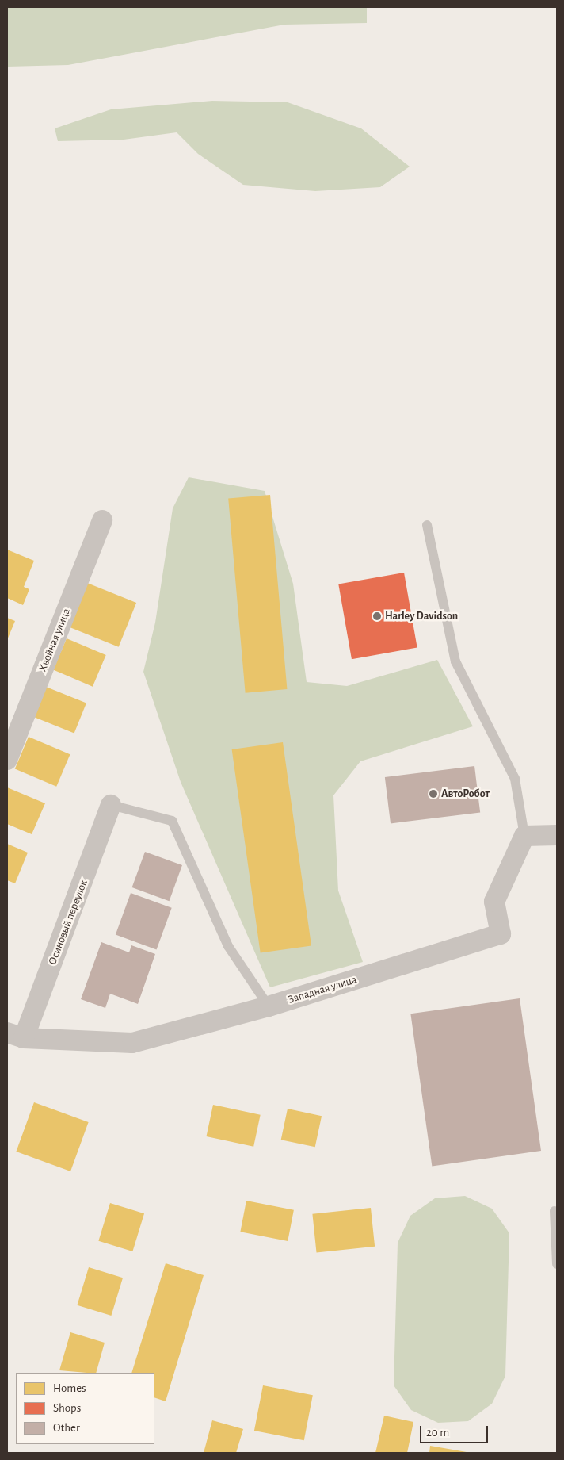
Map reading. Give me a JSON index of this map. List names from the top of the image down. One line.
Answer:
{"streets":{"street":["Хвойная улица","Осиновый переулок","Западная улица"]},"crossings":[["Осиновый переулок","Западная улица"]],"places":["Harley Davidson","АвтоРобот"],"legend":["Homes","Shops","Other"],"scale_bar":"20 m"}
